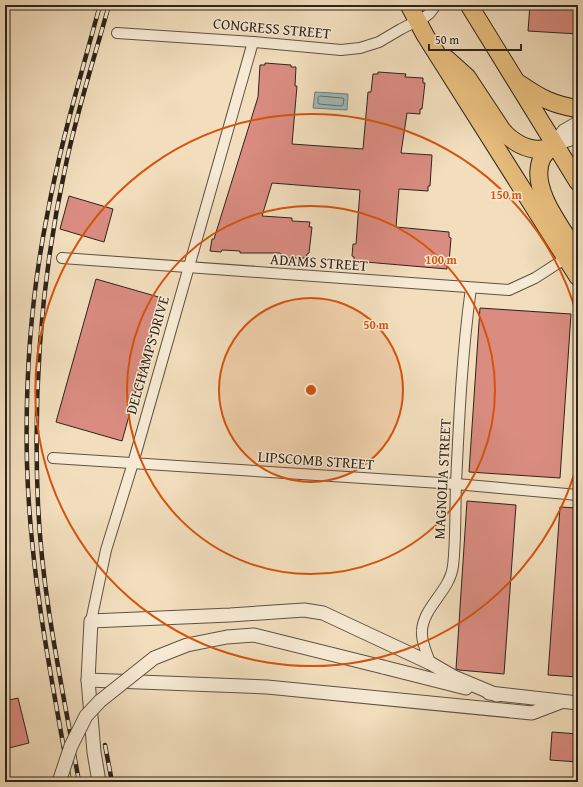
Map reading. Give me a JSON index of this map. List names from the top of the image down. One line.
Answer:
{"streets":{"street":["CONGRESS STREET","ADAMS STREET","DELCHAMPS DRIVE","LIPSCOMB STREET","MAGNOLIA STREET"]},"crossings":[["CONGRESS STREET","DELCHAMPS DRIVE"],["ADAMS STREET","DELCHAMPS DRIVE"],["ADAMS STREET","MAGNOLIA STREET"],["DELCHAMPS DRIVE","LIPSCOMB STREET"],["LIPSCOMB STREET","MAGNOLIA STREET"]],"scale_bar":"50 m","rings":["150 m","100 m","50 m"]}
